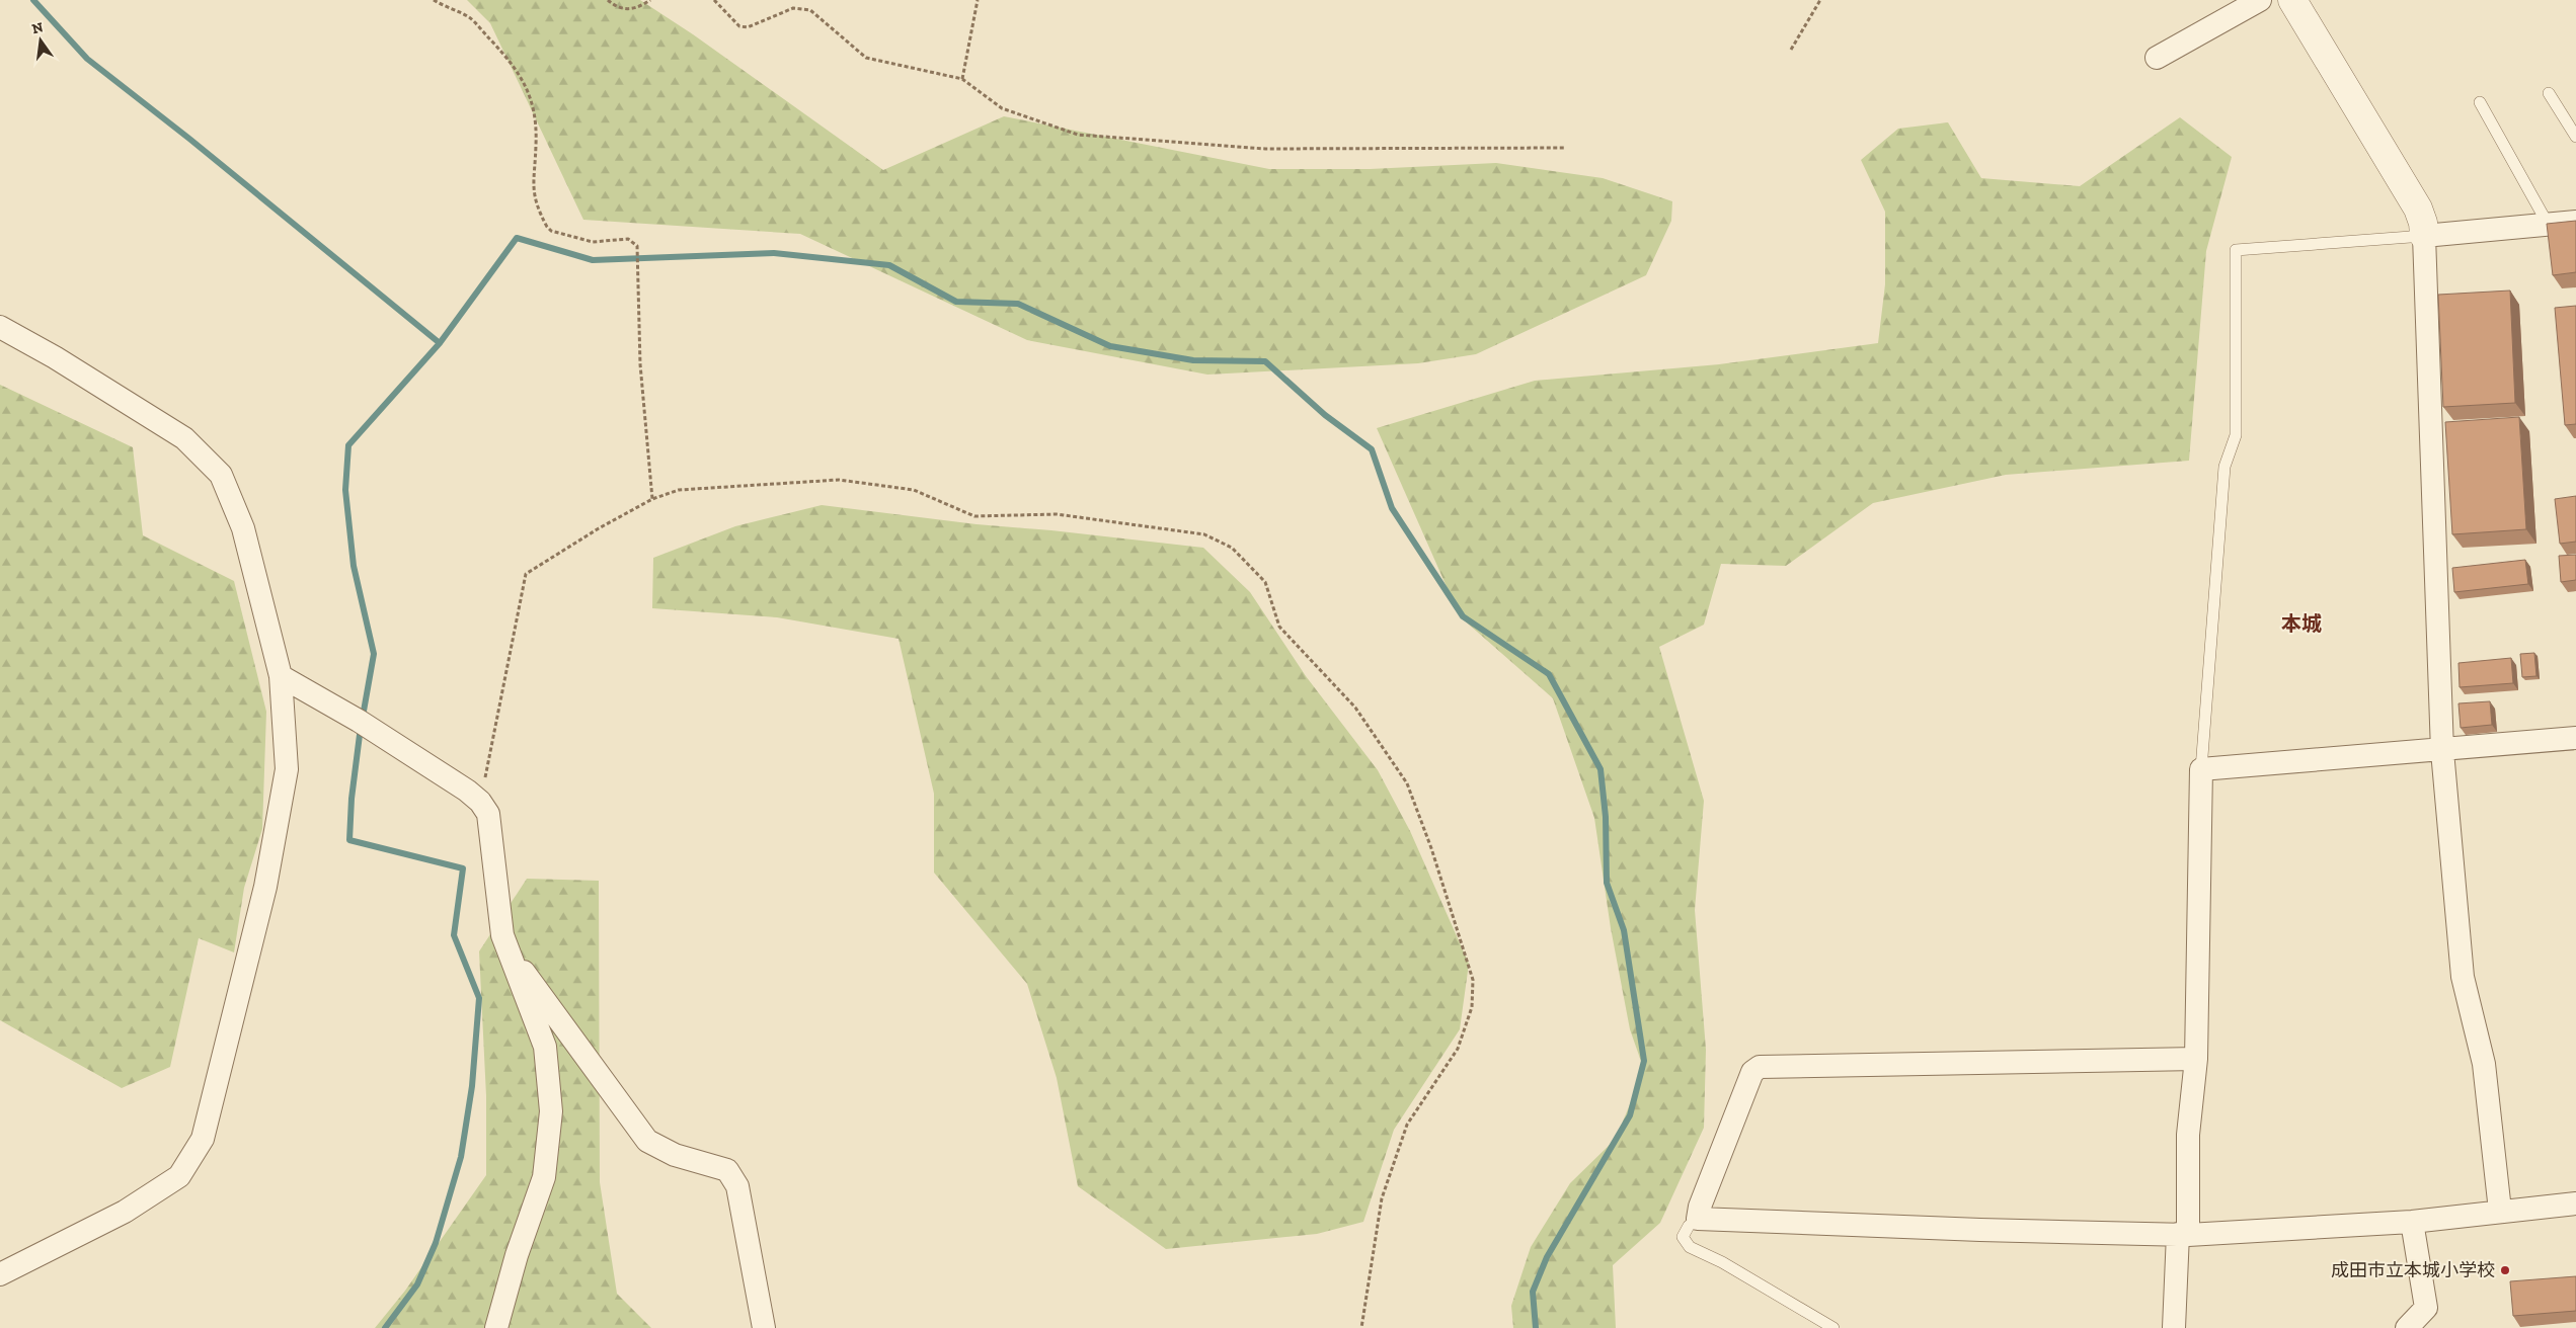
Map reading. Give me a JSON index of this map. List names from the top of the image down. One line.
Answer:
{"districts":["本城"],"places":["成田市立本城小学校"],"north":"top"}
